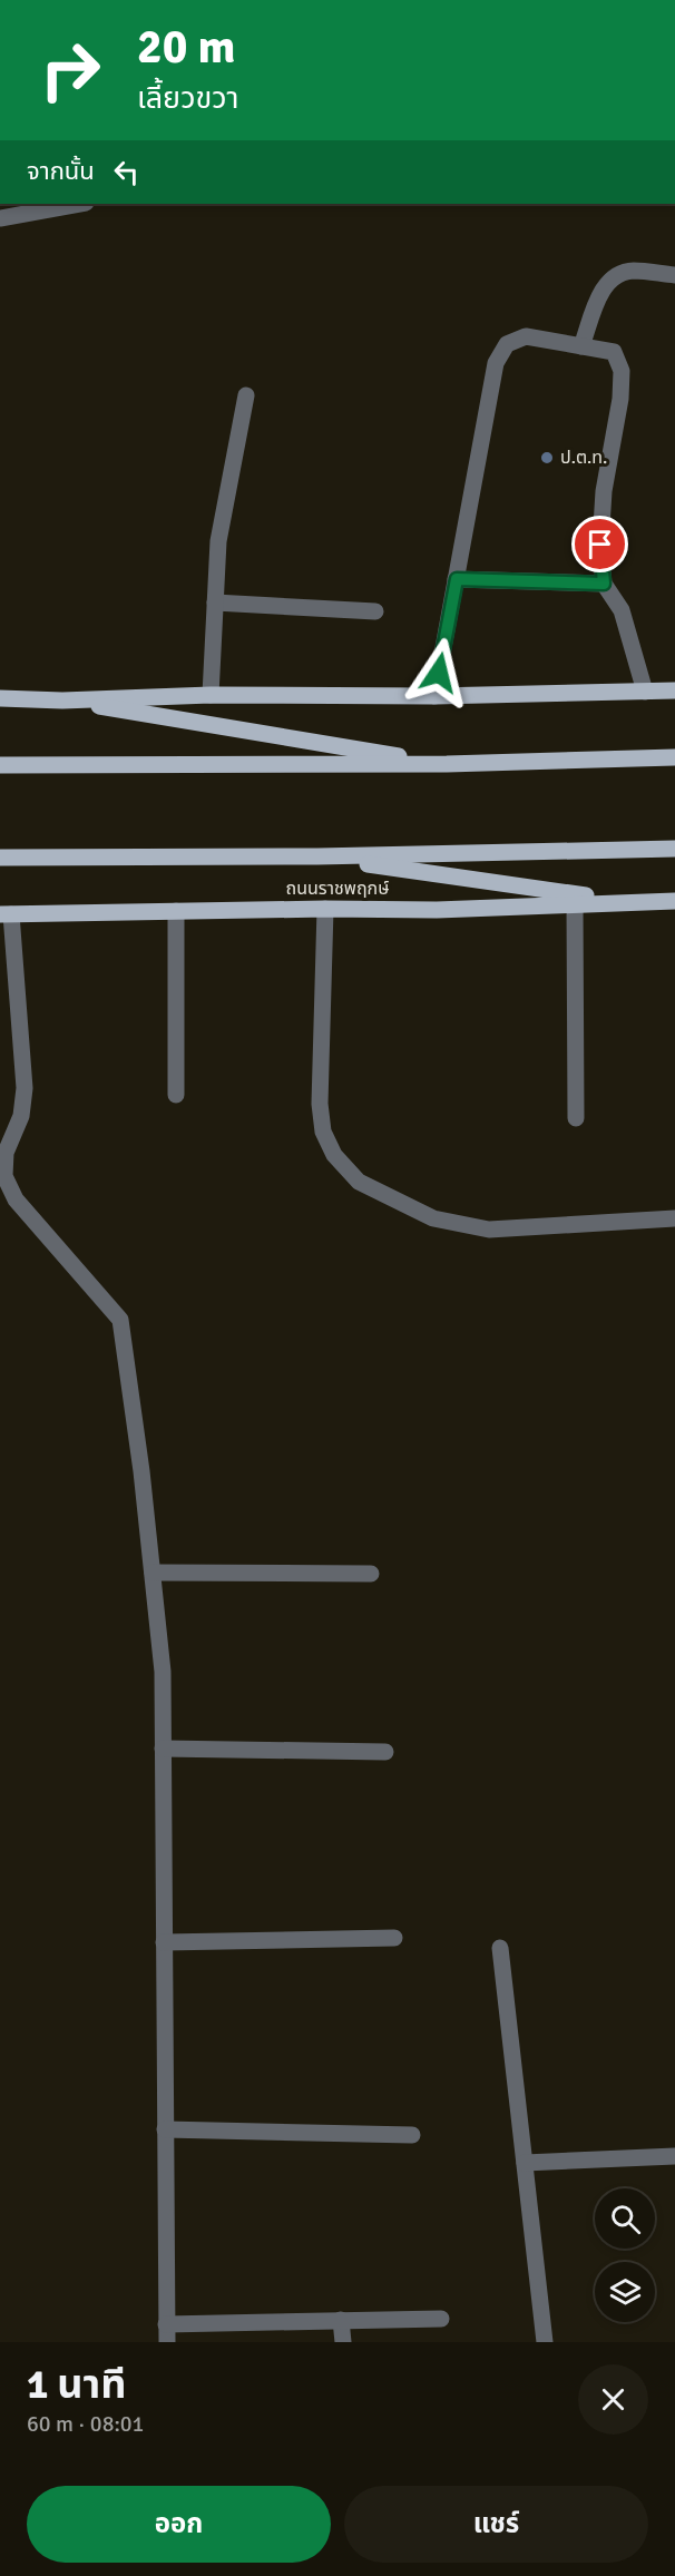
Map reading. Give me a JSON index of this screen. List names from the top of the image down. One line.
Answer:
{"streets":{"main road":["ถนนราชพฤกษ์"]},"places":["ป.ต.ท."],"page":{"turn":["20 m","เลี้ยวขวา"],"then":"จากนั้น","heading":["1 นาที","60 m · 08:01"],"buttons":["ออก","แชร์"]}}
